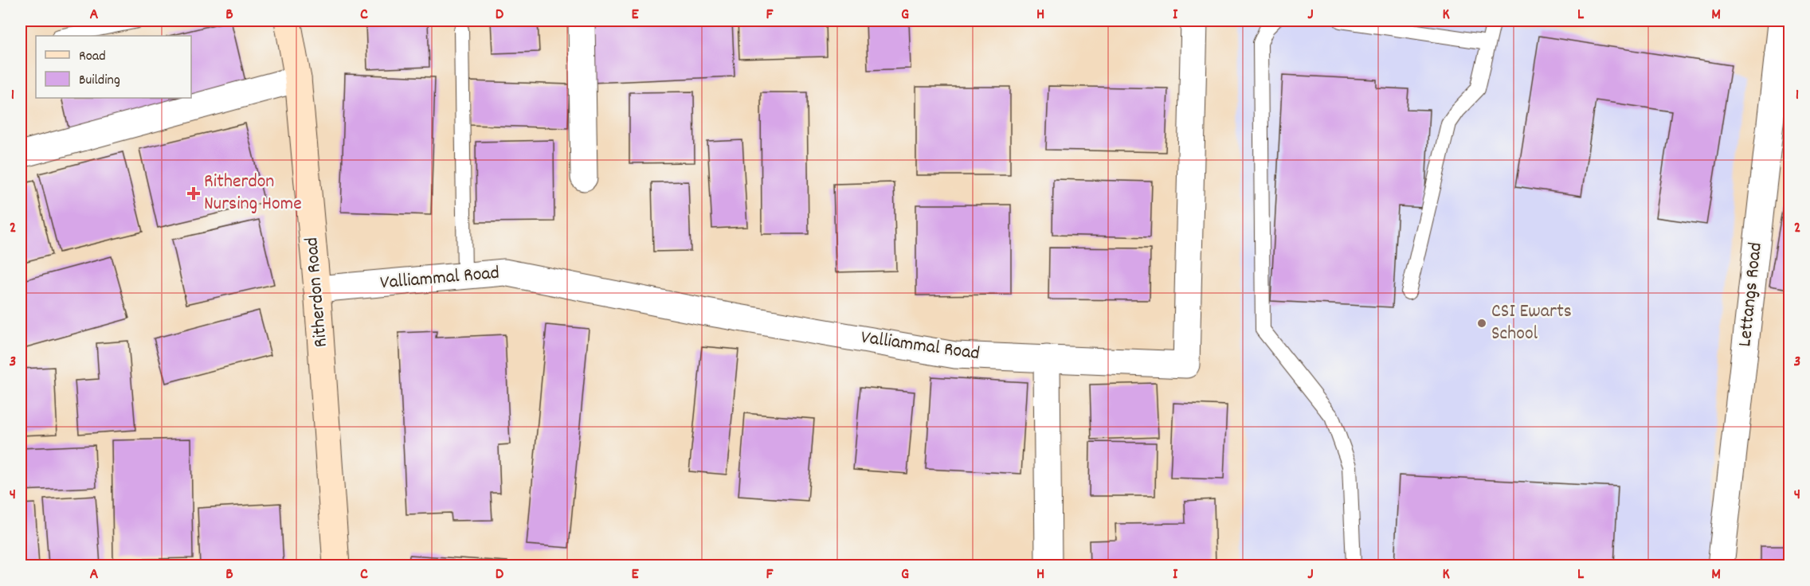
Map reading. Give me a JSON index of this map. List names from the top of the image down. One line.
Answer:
{"streets":{"main road":["Ritherdon Road"],"street":["Valliammal Road","Lettangs Road"]},"crossings":[["Valliammal Road","Ritherdon Road"]],"places":{"health":["Ritherdon Nursing Home"],"other":["CSI Ewarts School"]},"legend":["Road","Building"],"grid":{"columns":["A","B","C","D","E","F","G","H","I","J","K","L","M"],"rows":["1","2","3","4"]}}
